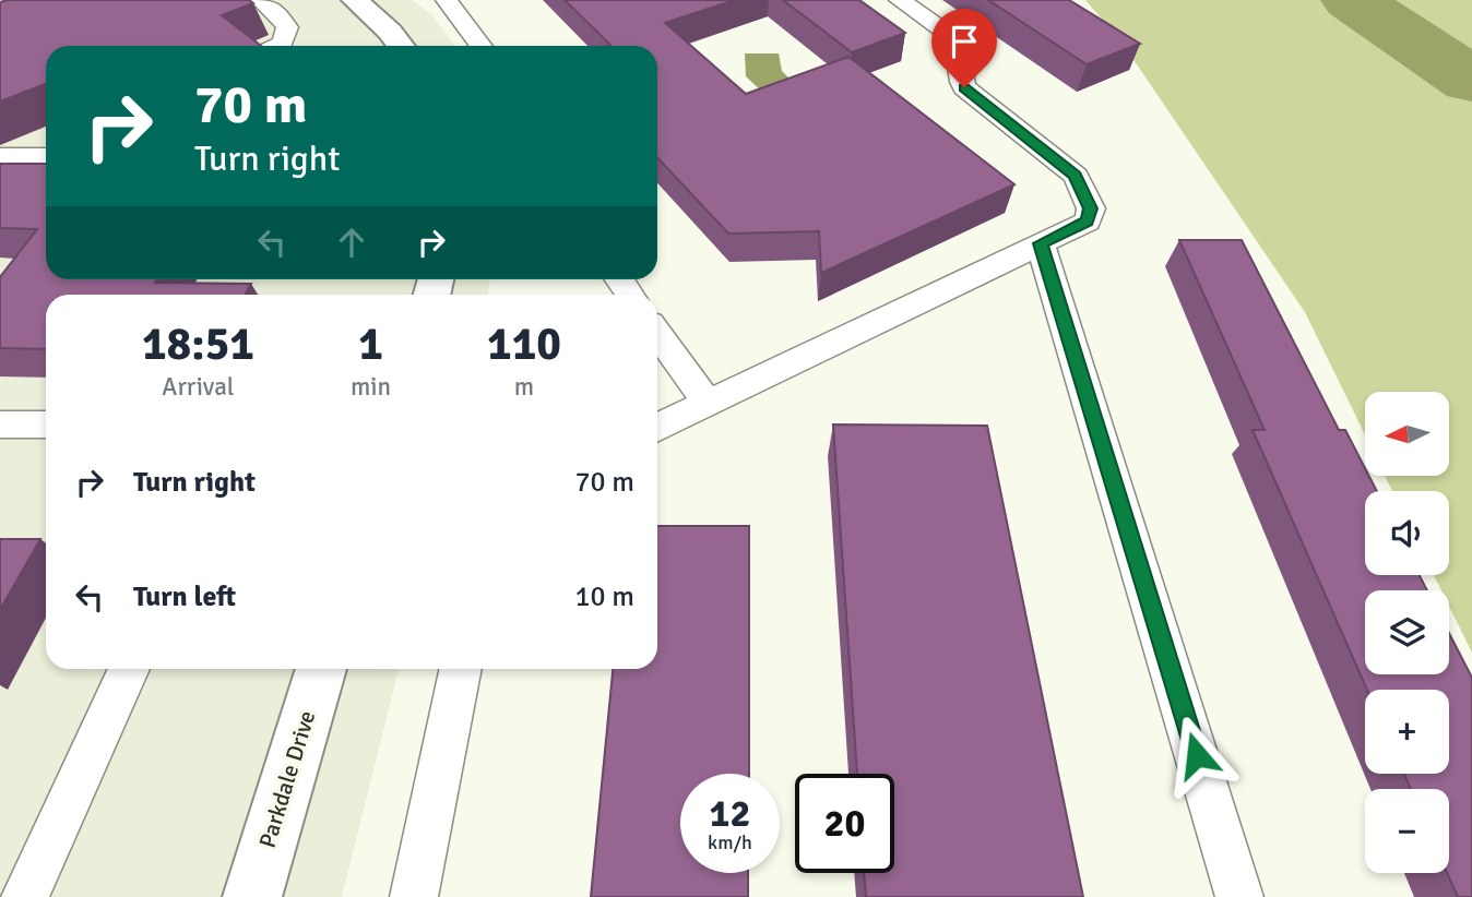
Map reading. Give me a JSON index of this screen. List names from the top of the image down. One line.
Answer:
{"streets":{"street":["Parkdale Drive"]},"north":"left","page":{"turn":["70 m","Turn right"],"eta":["18:51","Arrival","1","min","110","m"],"map_buttons":["+","−"],"list":[{"name":"Turn right","value":"70 m"},{"name":"Turn left","value":"10 m"}],"speed":"12 km/h","limit":"20"}}
